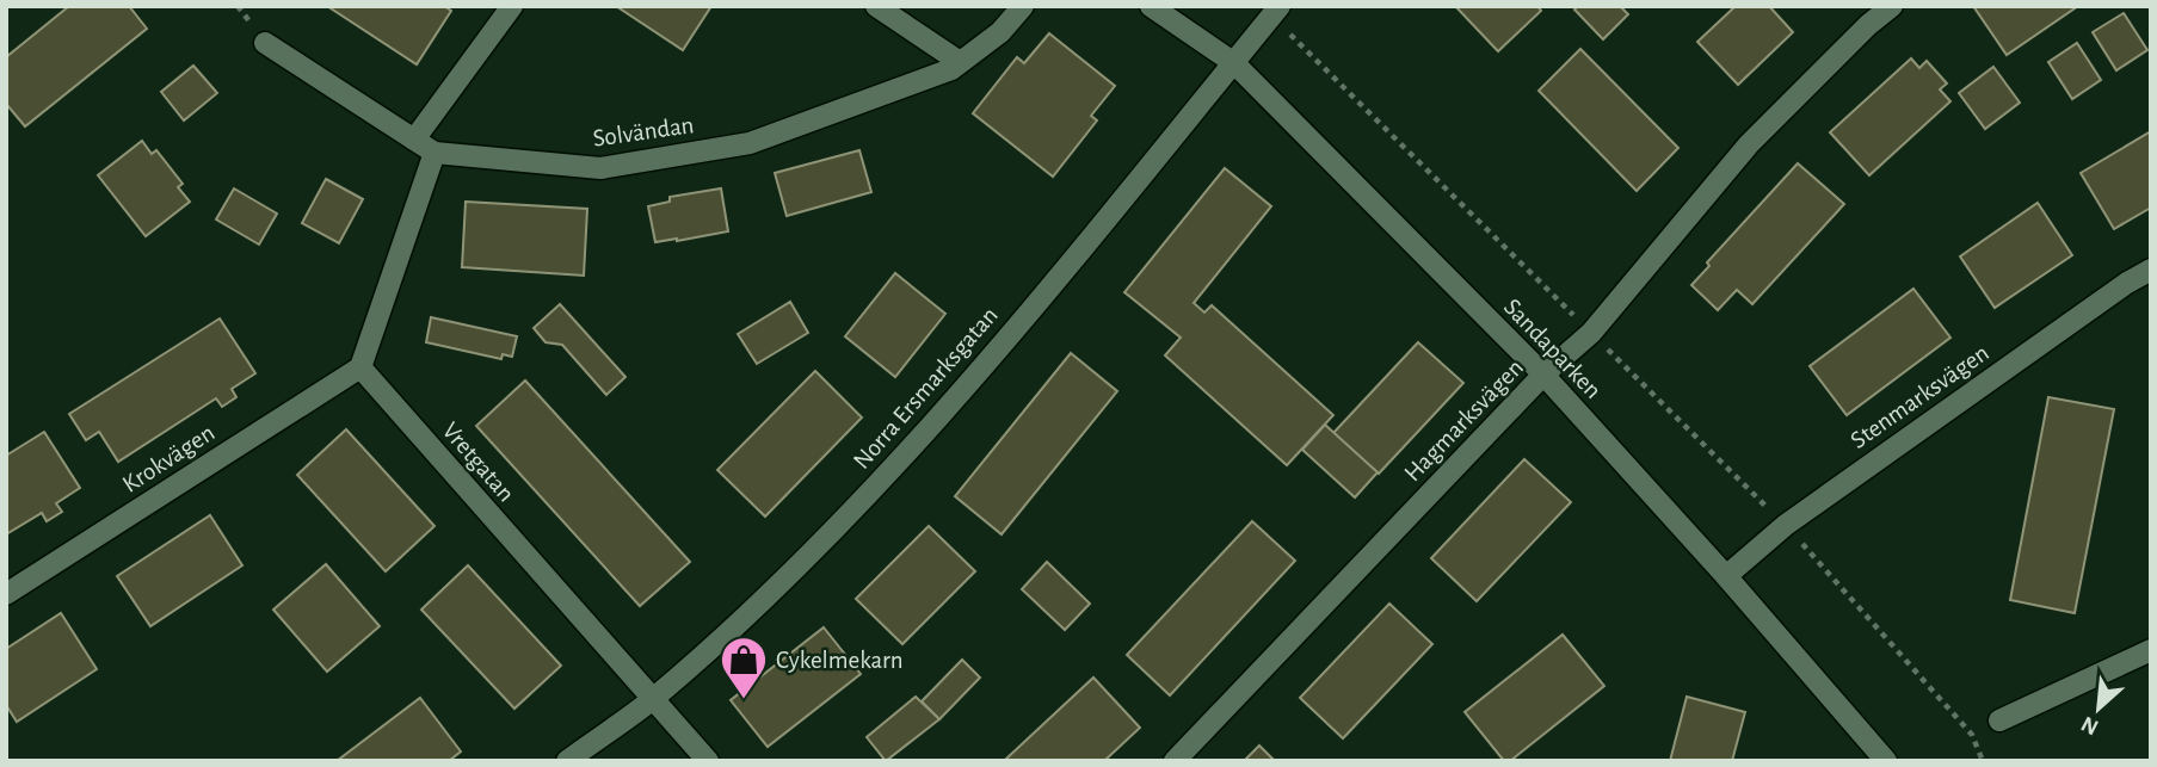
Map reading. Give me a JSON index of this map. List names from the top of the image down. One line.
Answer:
{"streets":{"street":["Solvändan","Sandaparken","Norra Ersmarksgatan","Stenmarksvägen","Hagmarksvägen","Krokvägen","Vretgatan"]},"crossings":[["Sandaparken","Norra Ersmarksgatan"],["Sandaparken","Stenmarksvägen"],["Sandaparken","Hagmarksvägen"],["Norra Ersmarksgatan","Vretgatan"],["Krokvägen","Vretgatan"]],"places":{"shop":["Cykelmekarn"]},"north":"bottom left"}
